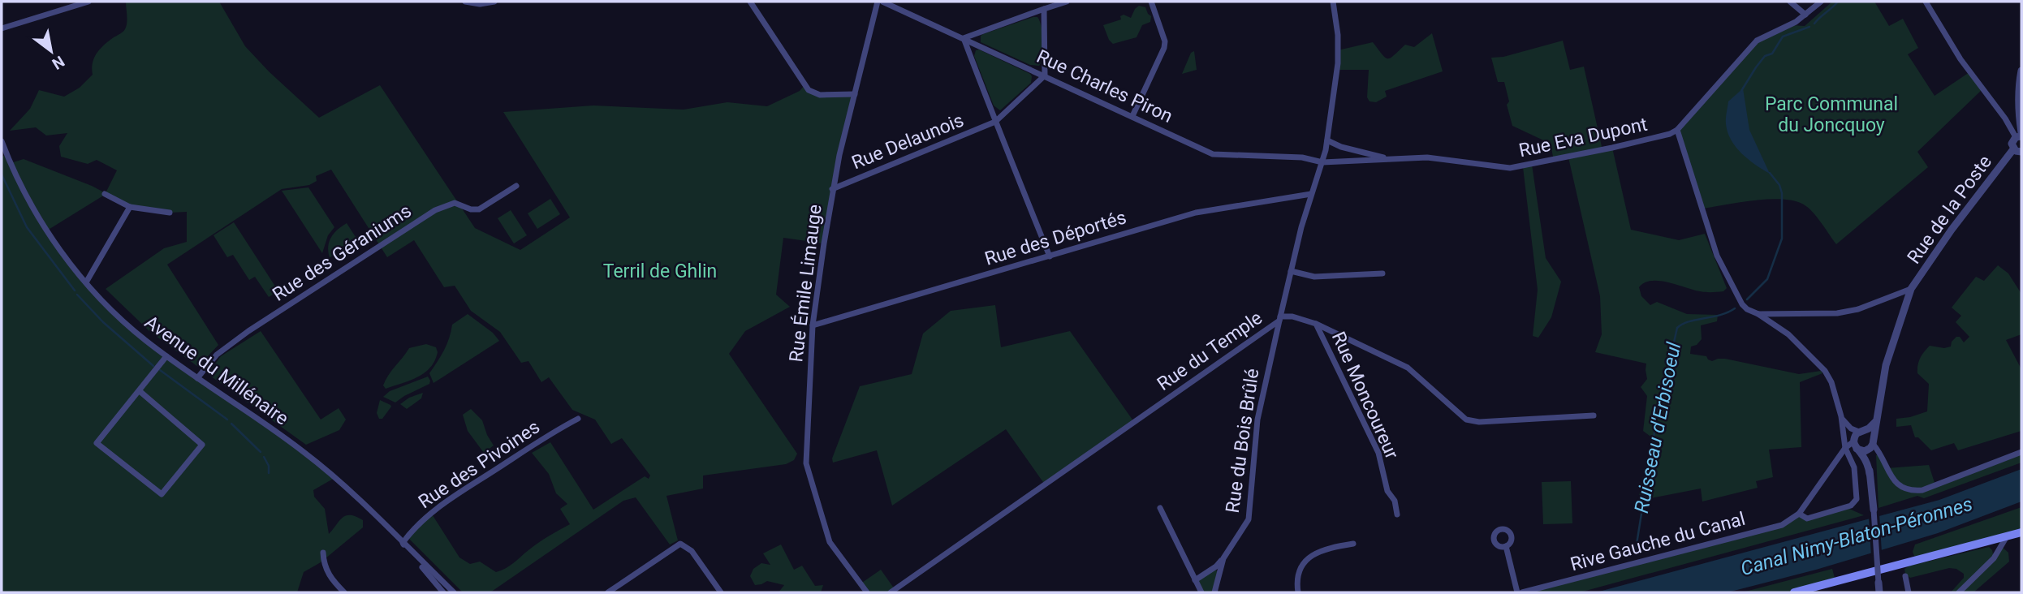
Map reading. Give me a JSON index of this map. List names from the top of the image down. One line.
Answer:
{"streets":{"street":["Rue Charles Piron","Rue Eva Dupont","Rue Delaunois","Rue de la Poste","Rue des Déportés","Rue des Géraniums","Rue Émile Limauge","Rue du Temple","Avenue du Millénaire","Rue Moncoureur","Rue du Bois Brûlé","Rue des Pivoines","Rive Gauche du Canal"]},"crossings":[["Rue Charles Piron","Rue Eva Dupont"],["Rue Charles Piron","Rue du Temple"],["Rue Delaunois","Rue Émile Limauge"],["Rue de la Poste","Rive Gauche du Canal"],["Rue des Déportés","Rue Émile Limauge"],["Rue des Déportés","Rue du Temple"],["Rue des Géraniums","Avenue du Millénaire"],["Rue du Temple","Rue Moncoureur"],["Rue du Temple","Rue du Bois Brûlé"],["Avenue du Millénaire","Rue des Pivoines"],["Rue Moncoureur","Rue du Bois Brûlé"]],"water":["Ruisseau d'Erbisoeul","Canal Nimy-Blaton-Péronnes"],"parks":["Parc Communal du Joncquoy","Terril de Ghlin"],"north":"bottom right"}
